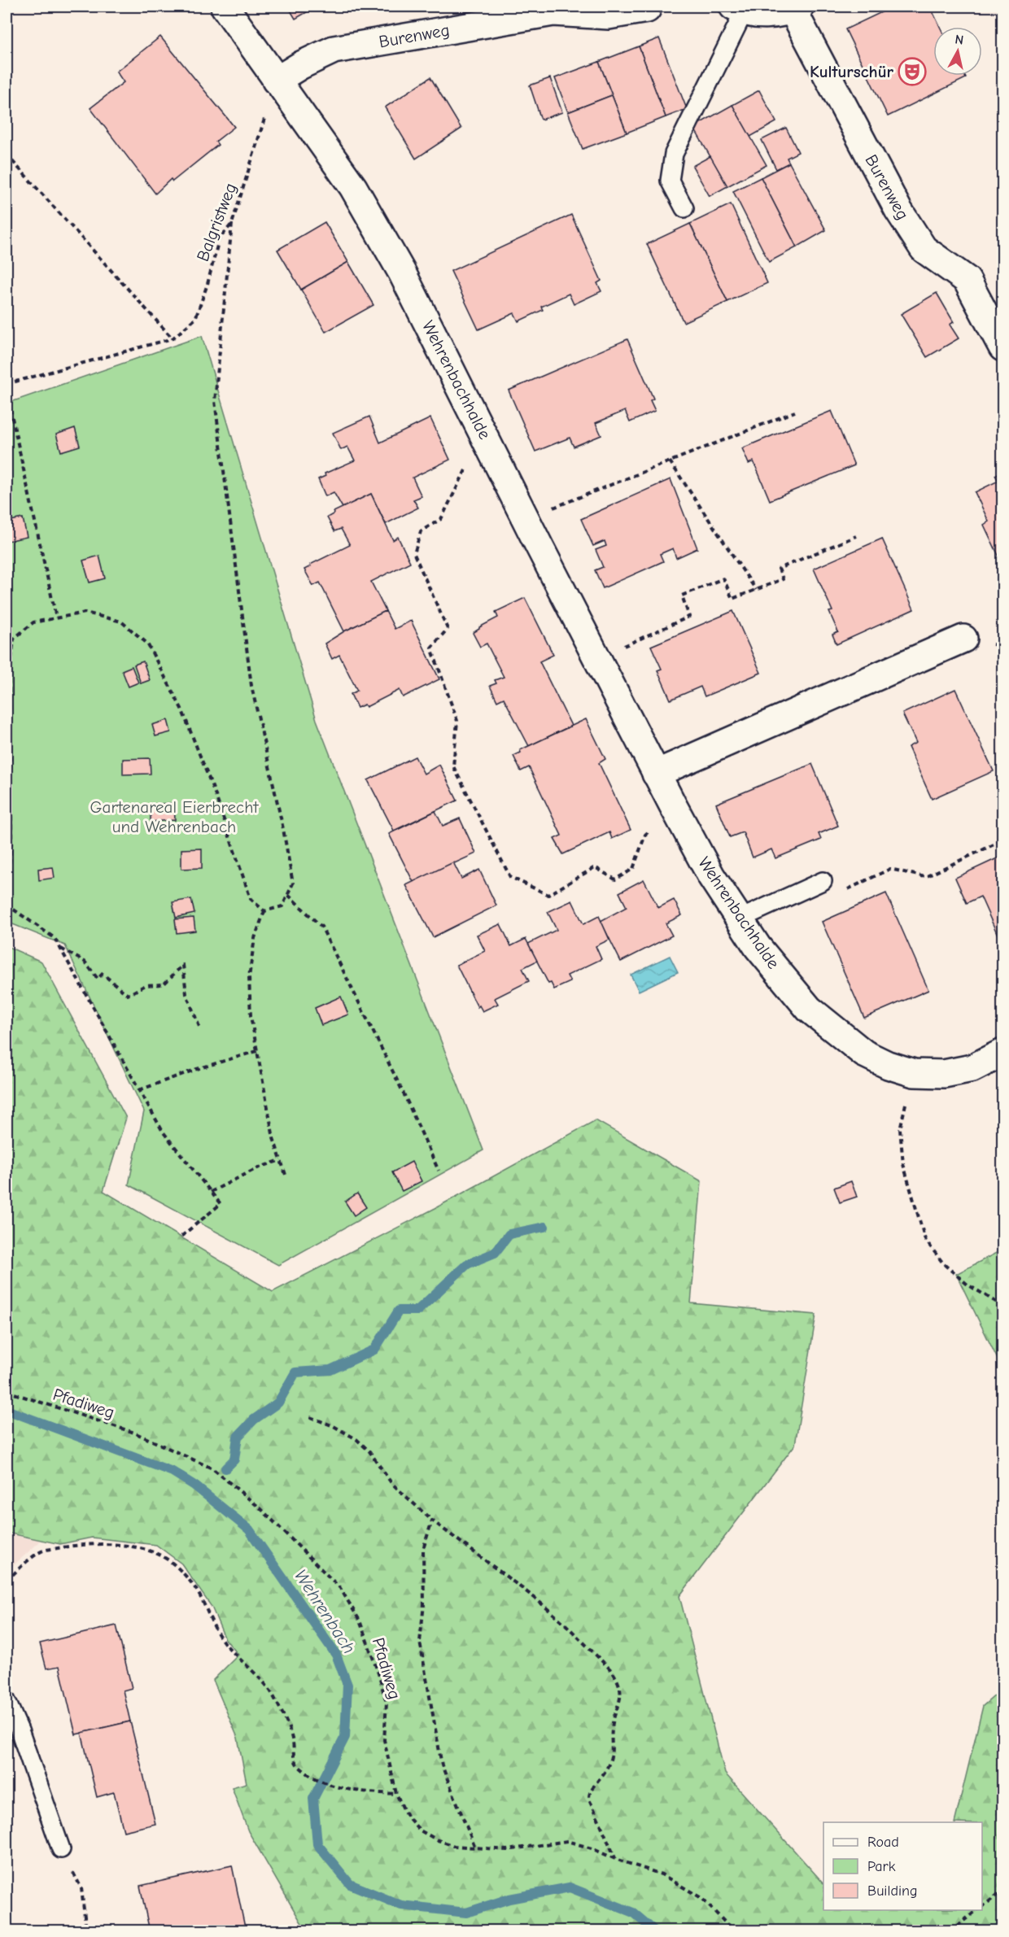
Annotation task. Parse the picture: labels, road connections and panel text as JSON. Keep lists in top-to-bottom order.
{
  "streets": {
    "street": ["Burenweg", "Wehrenbachhalde"],
    "path": ["Balgristweg", "Pfadiweg"]
  },
  "crossings": [
    ["Burenweg", "Balgristweg"],
    ["Burenweg", "Wehrenbachhalde"],
    ["Balgristweg", "Wehrenbachhalde"]
  ],
  "water": ["Wehrenbach"],
  "parks": ["Gartenareal Eierbrecht und Wehrenbach"],
  "places": {
    "theatre": ["Kulturschür"]
  },
  "legend": ["Road", "Park", "Building"],
  "north": "top"
}
